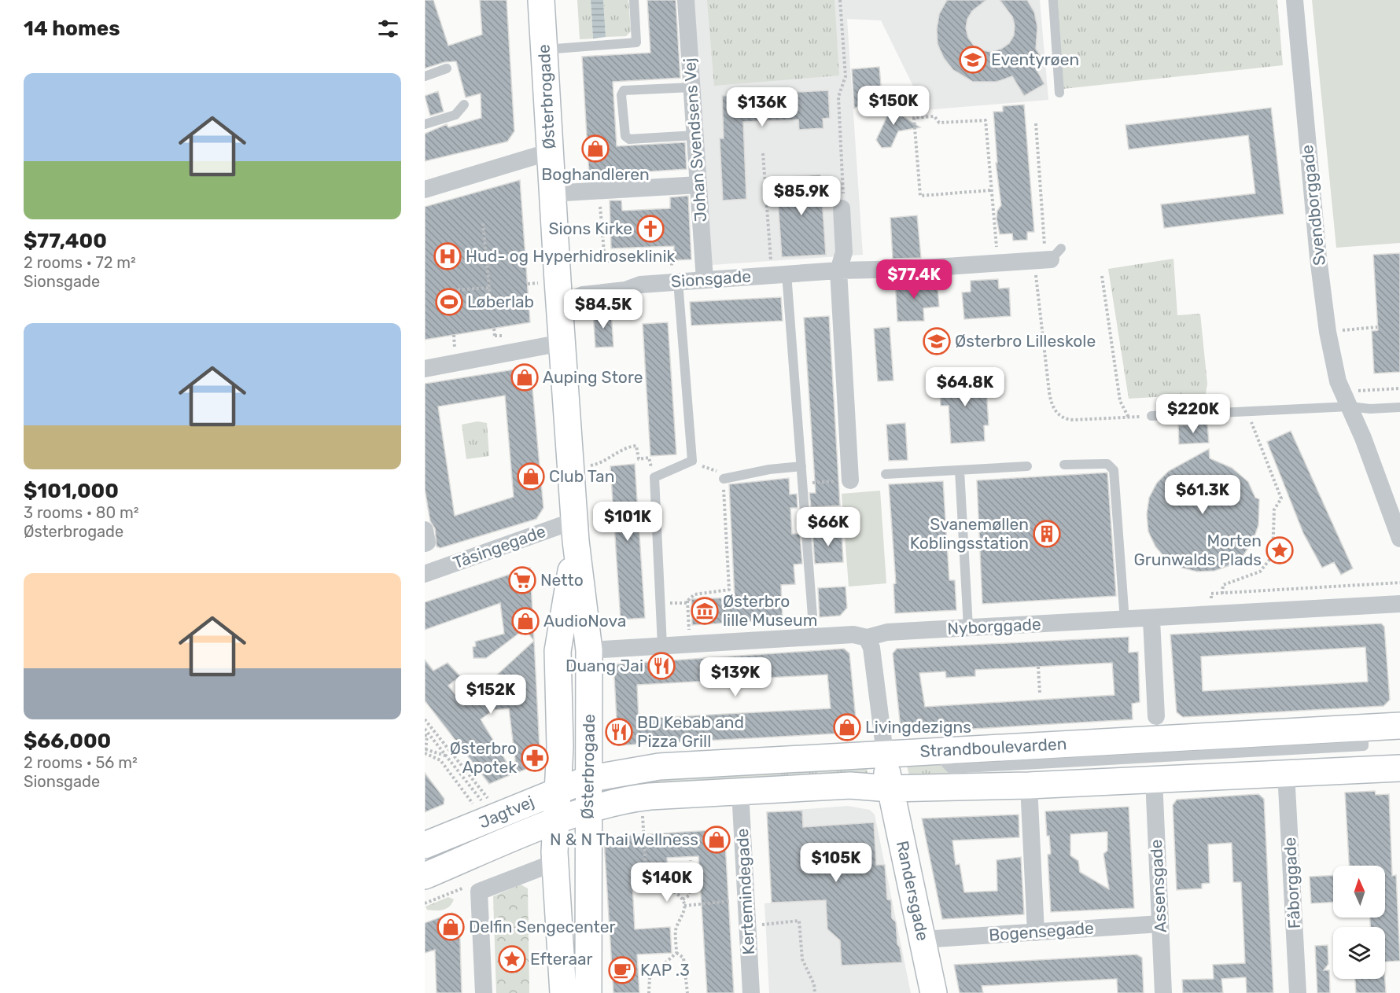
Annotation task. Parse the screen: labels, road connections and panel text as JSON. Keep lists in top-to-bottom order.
{
  "streets": {
    "street": [
      "Østerbrogade",
      "Johan Svendsens Vej",
      "Svendborggade",
      "Sionsgade",
      "Tåsingegade",
      "Nyborggade",
      "Strandboulevarden",
      "Jagtvej",
      "Fåborggade",
      "Assensgade",
      "Randersgade",
      "Kertemindegade",
      "Bogensegade"
    ]
  },
  "crossings": [
    ["Østerbrogade", "Sionsgade"],
    ["Østerbrogade", "Tåsingegade"],
    ["Østerbrogade", "Nyborggade"],
    ["Østerbrogade", "Strandboulevarden"],
    ["Østerbrogade", "Jagtvej"],
    ["Johan Svendsens Vej", "Sionsgade"],
    ["Strandboulevarden", "Jagtvej"],
    ["Strandboulevarden", "Fåborggade"],
    ["Strandboulevarden", "Assensgade"],
    ["Strandboulevarden", "Randersgade"],
    ["Strandboulevarden", "Kertemindegade"],
    ["Assensgade", "Bogensegade"],
    ["Randersgade", "Bogensegade"]
  ],
  "places": {
    "school or university": ["Eventyrøen", "Østerbro Lilleskole"],
    "shop": [
      "Boghandleren",
      "Auping Store",
      "Club Tan",
      "AudioNova",
      "Livingdezigns",
      "N & N Thai Wellness",
      "Delfin Sengecenter"
    ],
    "church": ["Sions Kirke"],
    "hospital": ["Hud- og Hyperhidroseklinik"],
    "sports": ["Løberlab"],
    "building": ["Svanemøllen Koblingsstation"],
    "place": ["Morten Grunwalds Plads", "Efteraar"],
    "supermarket": ["Netto"],
    "museum": ["Østerbro lille Museum"],
    "restaurant": ["Duang Jai", "BD Kebab and Pizza Grill"],
    "pharmacy": ["Østerbro Apotek"],
    "cafe": ["KAP .3"]
  },
  "north": "top",
  "page": {
    "heading": "14 homes",
    "list": [
      {
        "name": "$77,400",
        "note": "2 rooms · 72 m² · Sionsgade"
      },
      {
        "name": "$101,000",
        "note": "3 rooms · 80 m² · Østerbrogade"
      },
      {
        "name": "$66,000",
        "note": "2 rooms · 56 m² · Sionsgade"
      }
    ],
    "price": [
      "$150K",
      "$136K",
      "$85.9K",
      "$77.4K",
      "$84.5K",
      "$64.8K",
      "$220K",
      "$61.3K",
      "$101K",
      "$66K",
      "$139K",
      "$152K",
      "$105K",
      "$140K"
    ]
  }
}
